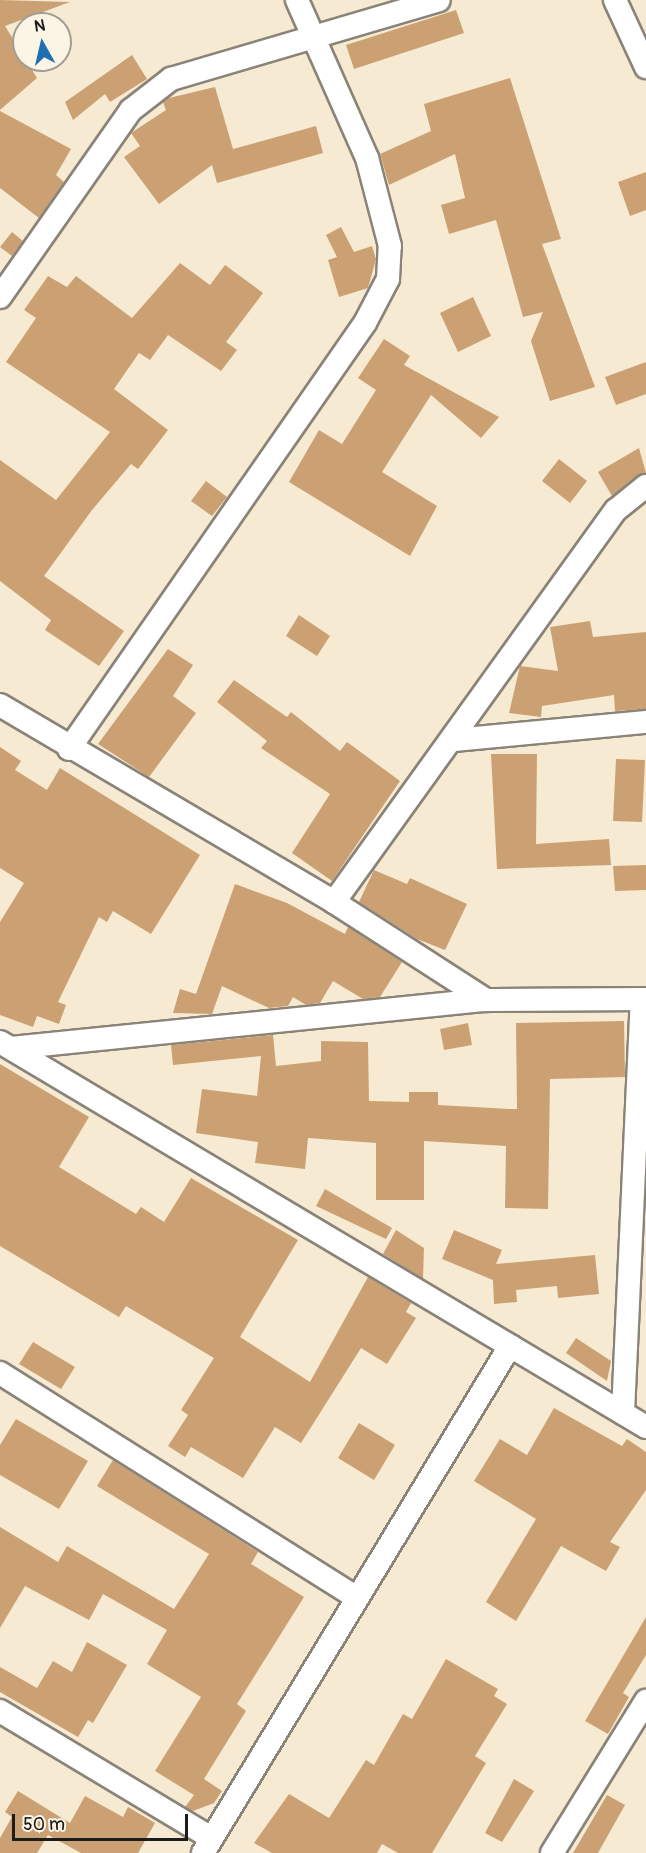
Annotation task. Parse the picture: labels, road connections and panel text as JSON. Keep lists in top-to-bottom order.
{
  "scale_bar": "50 m",
  "north": "top"
}
